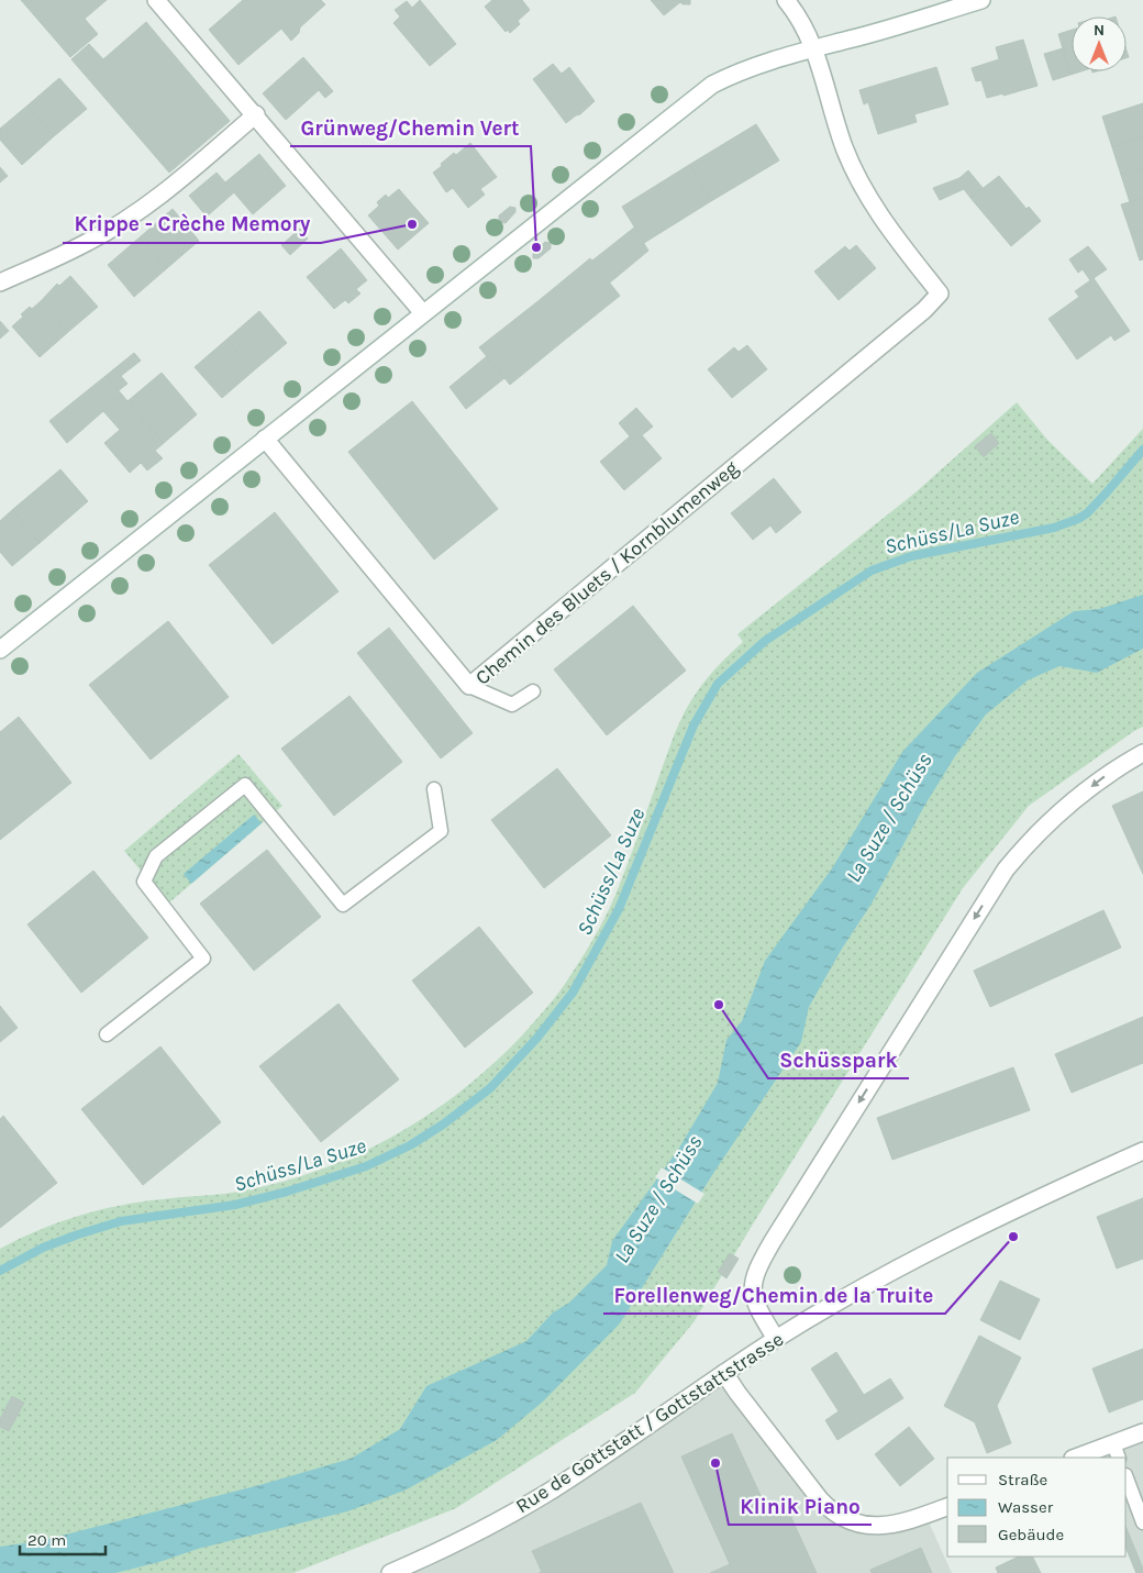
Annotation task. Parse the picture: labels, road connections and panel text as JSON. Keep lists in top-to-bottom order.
{
  "streets": {
    "street": ["Chemin des Bluets / Kornblumenweg", "Rue de Gottstatt / Gottstattstrasse"]
  },
  "water": ["Schüss/La Suze", "La Suze / Schüss"],
  "places": [
    "Krippe - Crèche Memory",
    "Grünweg/Chemin Vert",
    "Schüsspark",
    "Forellenweg/Chemin de la Truite",
    "Klinik Piano"
  ],
  "legend": ["Straße", "Wasser", "Gebäude"],
  "scale_bar": "20 m",
  "north": "top"
}
